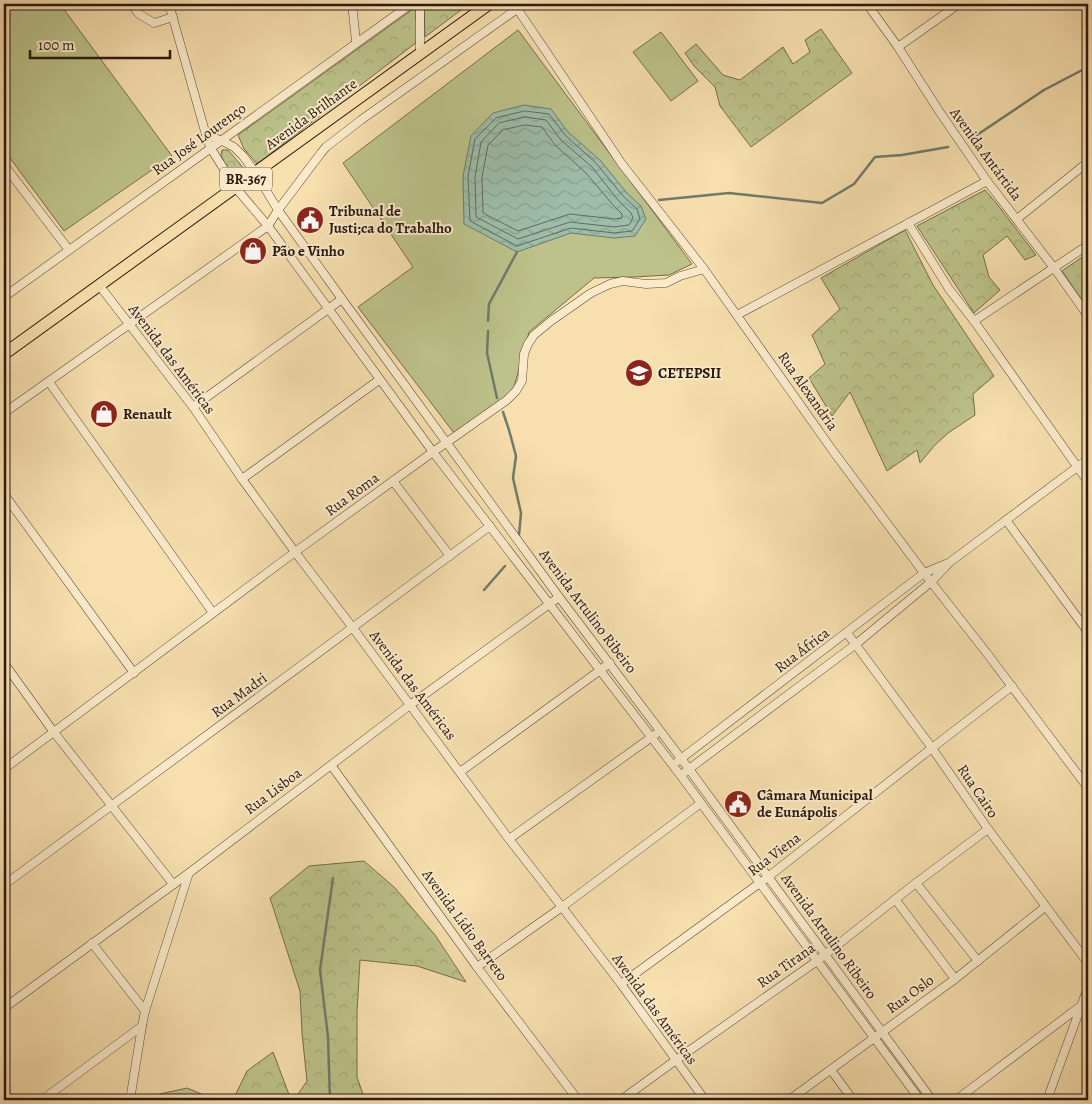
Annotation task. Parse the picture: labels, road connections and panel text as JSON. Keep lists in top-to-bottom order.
{
  "streets": {
    "main road": ["Avenida Brilhante", "BR-367"],
    "street": [
      "Rua José Lourenço",
      "Avenida Antártida",
      "Avenida das Américas",
      "Rua Alexandria",
      "Rua Roma",
      "Avenida Artulino Ribeiro",
      "Rua África",
      "Rua Madri",
      "Rua Lisboa",
      "Rua Cairo",
      "Rua Viena",
      "Avenida Lídio Barreto",
      "Rua Tirana",
      "Rua Oslo"
    ]
  },
  "crossings": [
    ["Avenida Brilhante", "Avenida das Américas"],
    ["Avenida Brilhante", "Avenida Artulino Ribeiro"],
    ["Rua José Lourenço", "Avenida Artulino Ribeiro"],
    ["Avenida das Américas", "Rua Roma"],
    ["Avenida das Américas", "Rua Madri"],
    ["Avenida das Américas", "Rua Lisboa"],
    ["Avenida das Américas", "Rua Viena"],
    ["Avenida das Américas", "Rua Tirana"],
    ["Rua Alexandria", "Rua Roma"],
    ["Rua Alexandria", "Rua África"],
    ["Rua Alexandria", "Rua Viena"],
    ["Rua Roma", "Avenida Artulino Ribeiro"],
    ["Avenida Artulino Ribeiro", "Rua África"],
    ["Avenida Artulino Ribeiro", "Rua Madri"],
    ["Avenida Artulino Ribeiro", "Rua Lisboa"],
    ["Avenida Artulino Ribeiro", "Rua Viena"],
    ["Avenida Artulino Ribeiro", "Rua Tirana"],
    ["Avenida Artulino Ribeiro", "Rua Oslo"],
    ["Rua África", "Rua Cairo"],
    ["Rua Lisboa", "Avenida Lídio Barreto"],
    ["Rua Cairo", "Rua Viena"],
    ["Rua Cairo", "Rua Tirana"],
    ["Rua Cairo", "Rua Oslo"]
  ],
  "places": {
    "public building": ["Tribunal de Justi;ca do Trabalho", "Câmara Municipal de Eunápolis"],
    "shop": ["Pão e Vinho", "Renault"],
    "school or university": ["CETEPSII"]
  },
  "scale_bar": "100 m"
}
